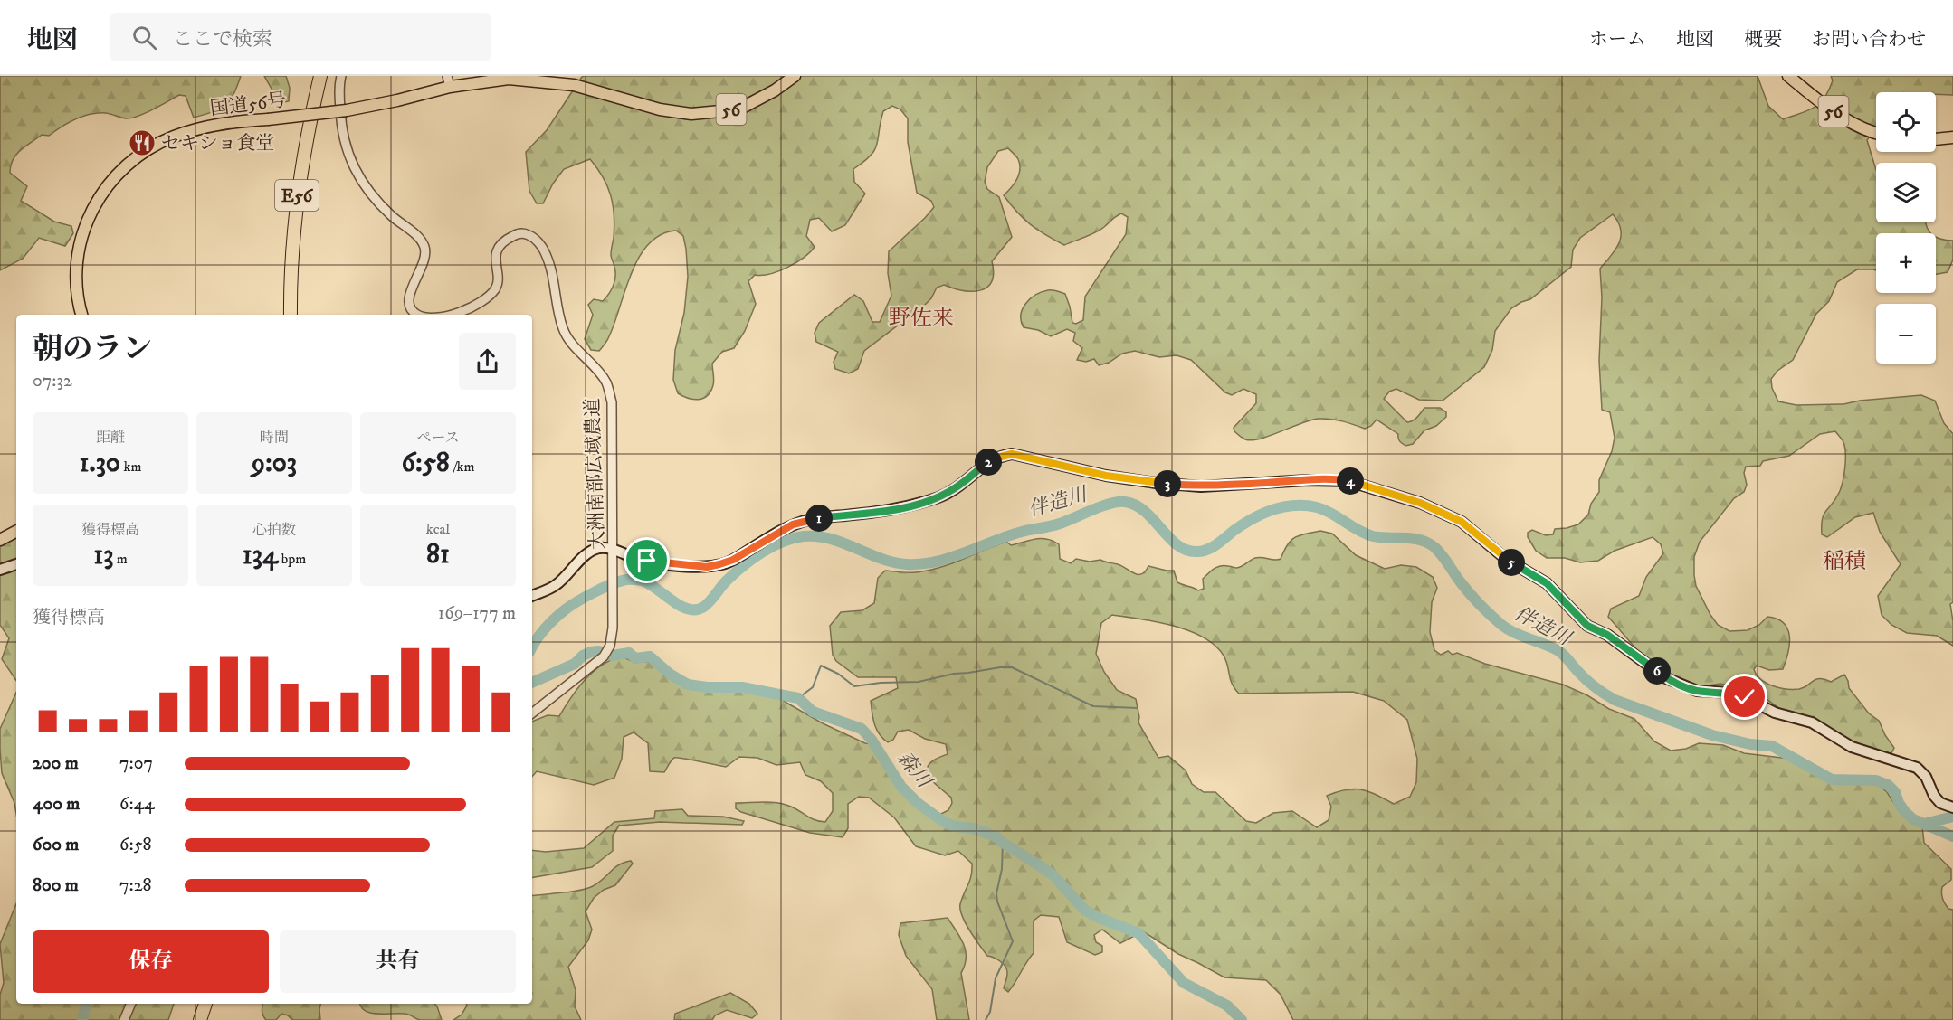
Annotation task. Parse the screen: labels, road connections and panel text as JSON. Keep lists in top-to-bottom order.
{
  "streets": {
    "highway": ["国道56号", "56", "E56"],
    "street": ["大洲南部広域農道"]
  },
  "districts": ["野佐来", "稲積"],
  "water": ["伴造川", "森川"],
  "places": {
    "restaurant": ["セキショ食堂"]
  },
  "page": {
    "header": "地図",
    "search": "ここで検索",
    "nav": [
      "ホーム",
      "地図",
      "概要",
      "お問い合わせ"
    ],
    "map_buttons": ["+", "−"],
    "heading": ["朝のラン", "07:32"],
    "stats": [
      ["距離", "1.30 km"],
      ["時間", "9:03"],
      ["ペース", "6:58 /km"],
      ["獲得標高", "13 m"],
      ["心拍数", "134 bpm"],
      ["kcal", "81"]
    ],
    "pins": [
      "2",
      "4",
      "3",
      "1",
      "5",
      "6"
    ],
    "chart": ["獲得標高", "169–177 m"],
    "list": [
      {
        "name": "200 m",
        "note": "7:07"
      },
      {
        "name": "400 m",
        "note": "6:44"
      },
      {
        "name": "600 m",
        "note": "6:58"
      },
      {
        "name": "800 m",
        "note": "7:28"
      }
    ],
    "buttons": ["保存", "共有"]
  }
}
